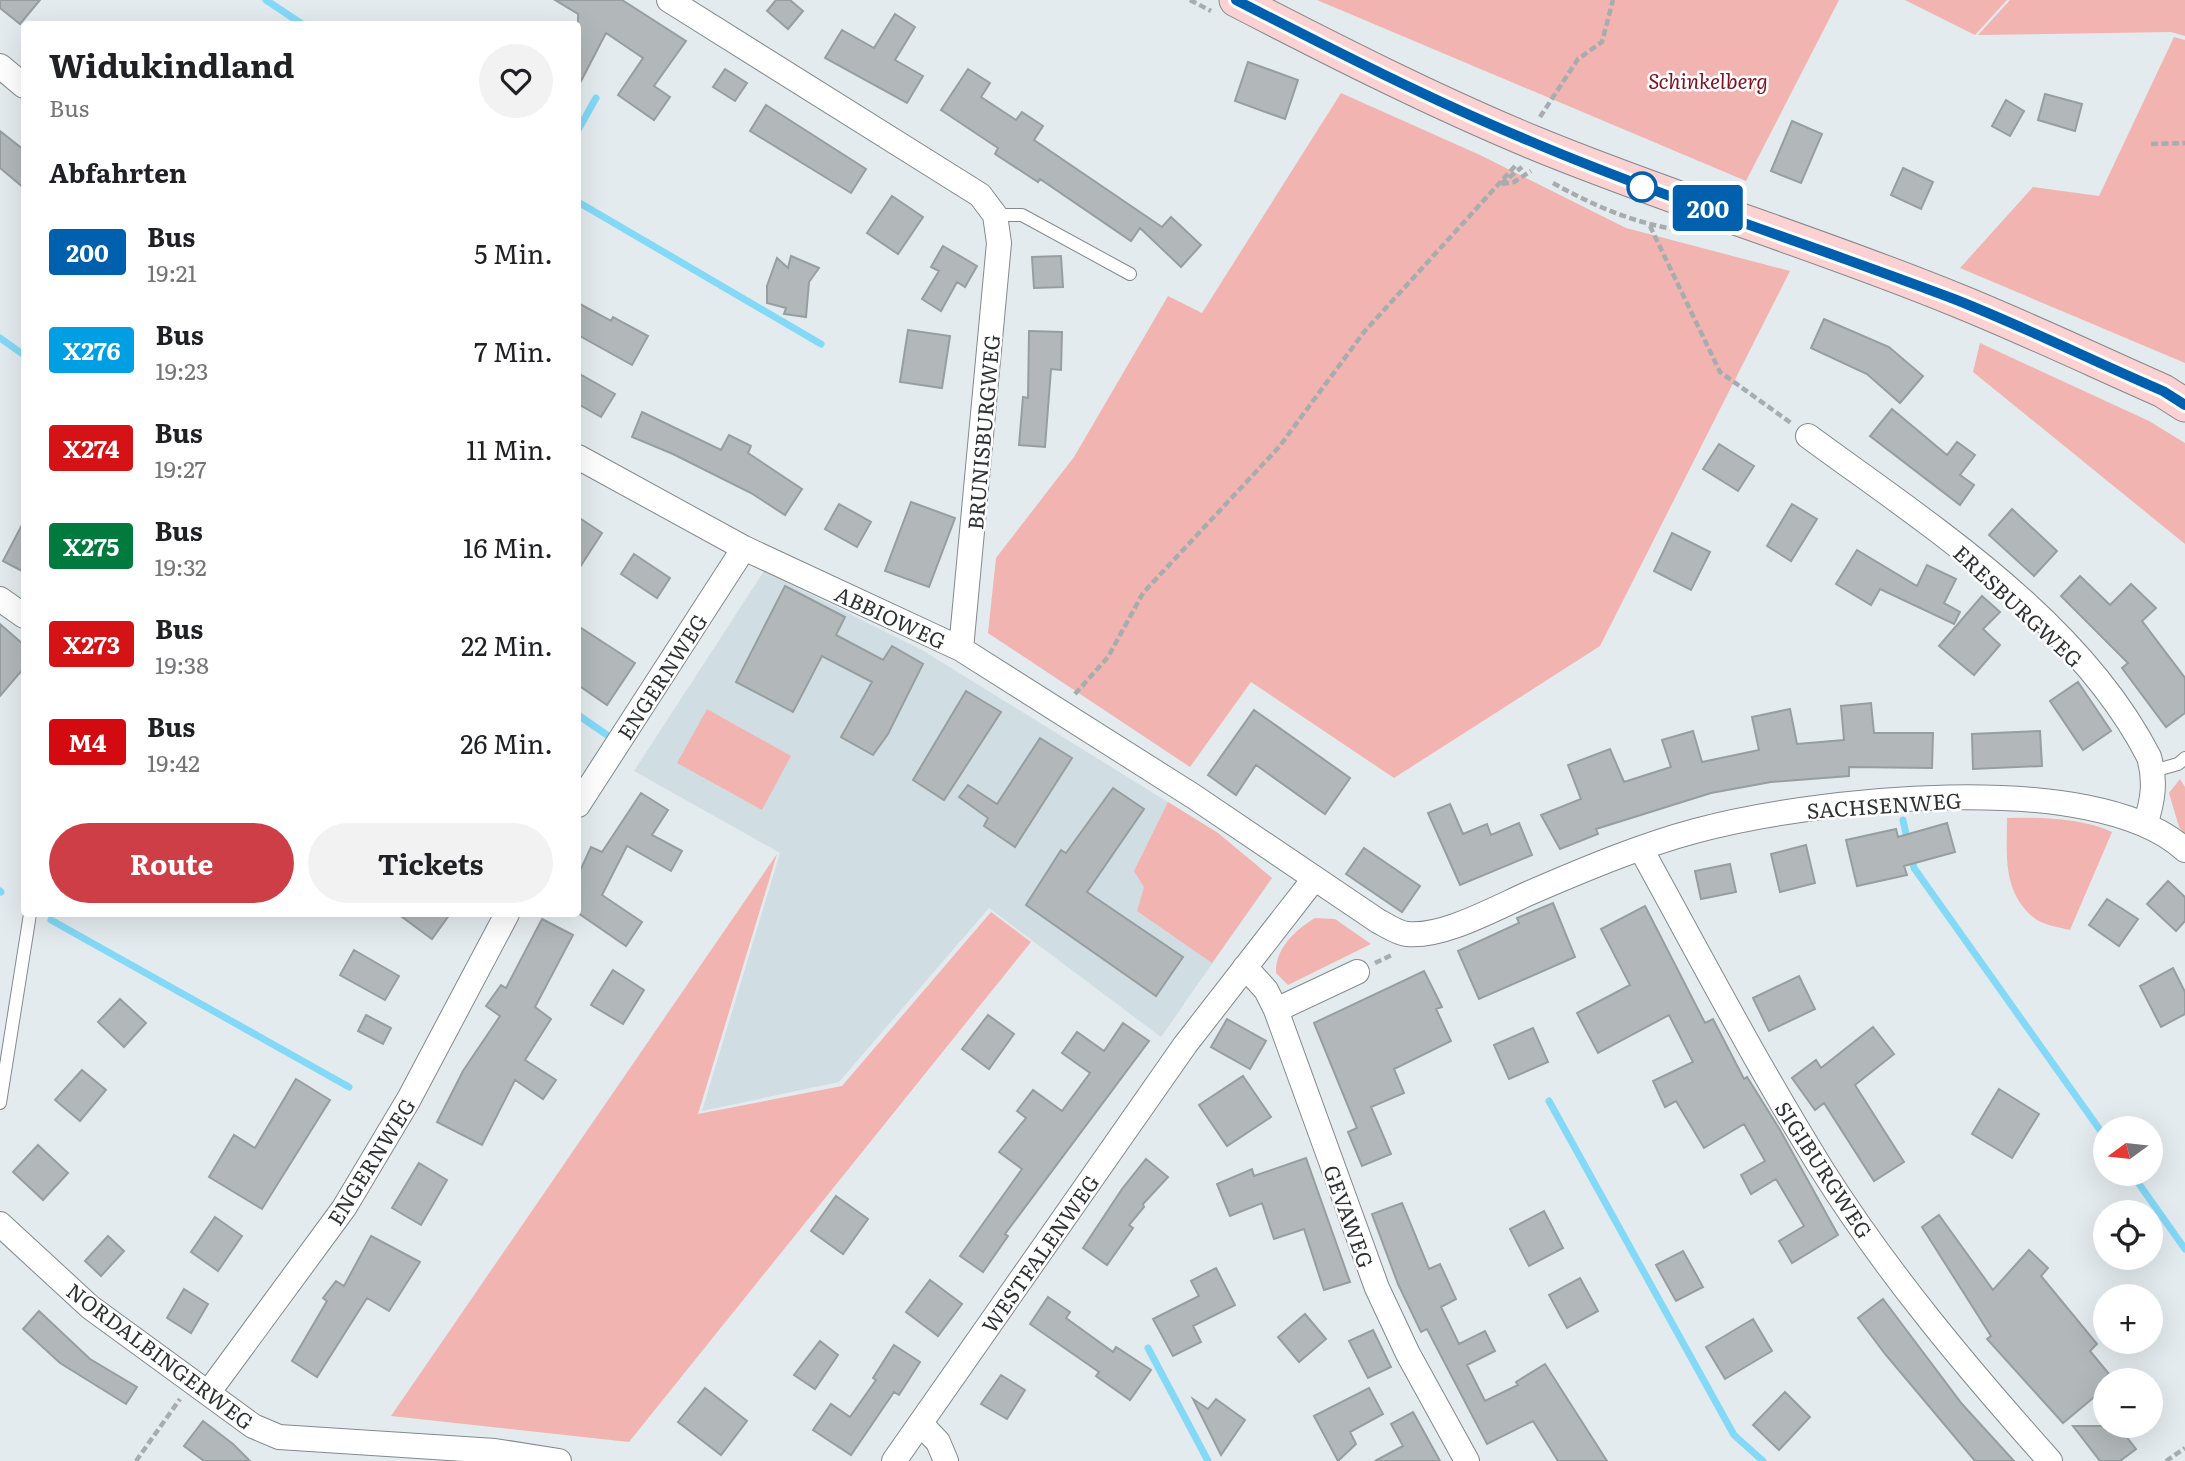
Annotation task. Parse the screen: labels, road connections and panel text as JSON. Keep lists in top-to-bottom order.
{
  "streets": {
    "street": [
      "BRUNISBURGWEG",
      "ERESBURGWEG",
      "ABBIOWEG",
      "ENGERNWEG",
      "SACHSENWEG",
      "SIGIBURGWEG",
      "GEVAWEG",
      "WESTFALENWEG",
      "NORDALBINGERWEG"
    ]
  },
  "crossings": [
    ["BRUNISBURGWEG", "ABBIOWEG"],
    ["ERESBURGWEG", "SACHSENWEG"],
    ["ABBIOWEG", "ENGERNWEG"],
    ["ABBIOWEG", "SACHSENWEG"],
    ["ABBIOWEG", "WESTFALENWEG"],
    ["ENGERNWEG", "NORDALBINGERWEG"],
    ["SACHSENWEG", "SIGIBURGWEG"],
    ["GEVAWEG", "WESTFALENWEG"]
  ],
  "parks": ["Schinkelberg"],
  "lines": ["bus line 200"],
  "north": "left",
  "page": {
    "on_map": "200",
    "heading": [
      ["Widukindland", "Bus"],
      "Abfahrten"
    ],
    "list": [
      {
        "mark": "200",
        "name": "Bus",
        "note": "19:21",
        "value": "5 Min."
      },
      {
        "mark": "X276",
        "name": "Bus",
        "note": "19:23",
        "value": "7 Min."
      },
      {
        "mark": "X274",
        "name": "Bus",
        "note": "19:27",
        "value": "11 Min."
      },
      {
        "mark": "X275",
        "name": "Bus",
        "note": "19:32",
        "value": "16 Min."
      },
      {
        "mark": "X273",
        "name": "Bus",
        "note": "19:38",
        "value": "22 Min."
      },
      {
        "mark": "M4",
        "name": "Bus",
        "note": "19:42",
        "value": "26 Min."
      }
    ],
    "buttons": ["Route", "Tickets"],
    "map_buttons": ["+", "−"]
  }
}
